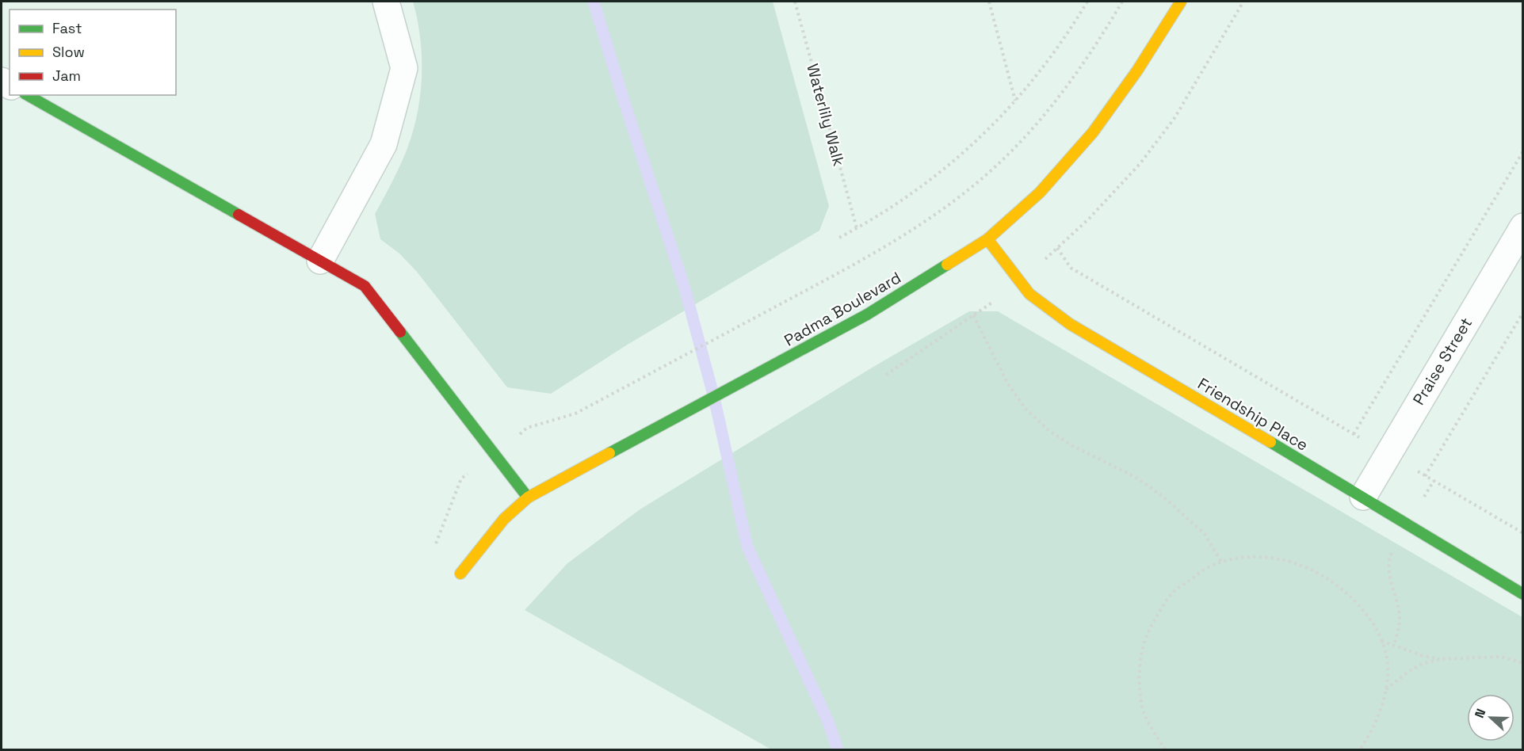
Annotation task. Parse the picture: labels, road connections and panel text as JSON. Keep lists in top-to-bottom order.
{
  "streets": {
    "street": ["Padma Boulevard", "Praise Street", "Friendship Place"],
    "path": ["Waterlily Walk"]
  },
  "crossings": [
    ["Padma Boulevard", "Friendship Place"],
    ["Praise Street", "Friendship Place"]
  ],
  "legend": ["Fast", "Slow", "Jam"],
  "north": "left"
}
